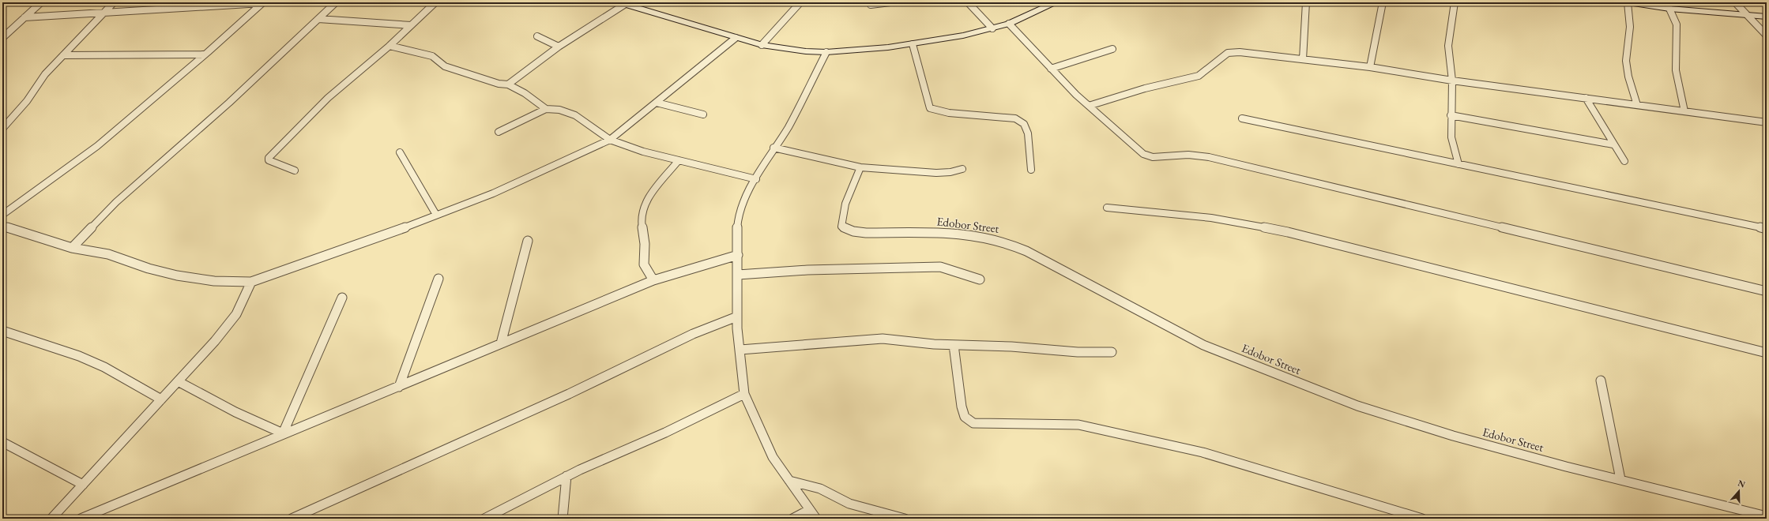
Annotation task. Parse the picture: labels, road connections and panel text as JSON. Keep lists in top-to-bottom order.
{
  "streets": {
    "street": ["Edobor Street"]
  },
  "north": "top"
}
